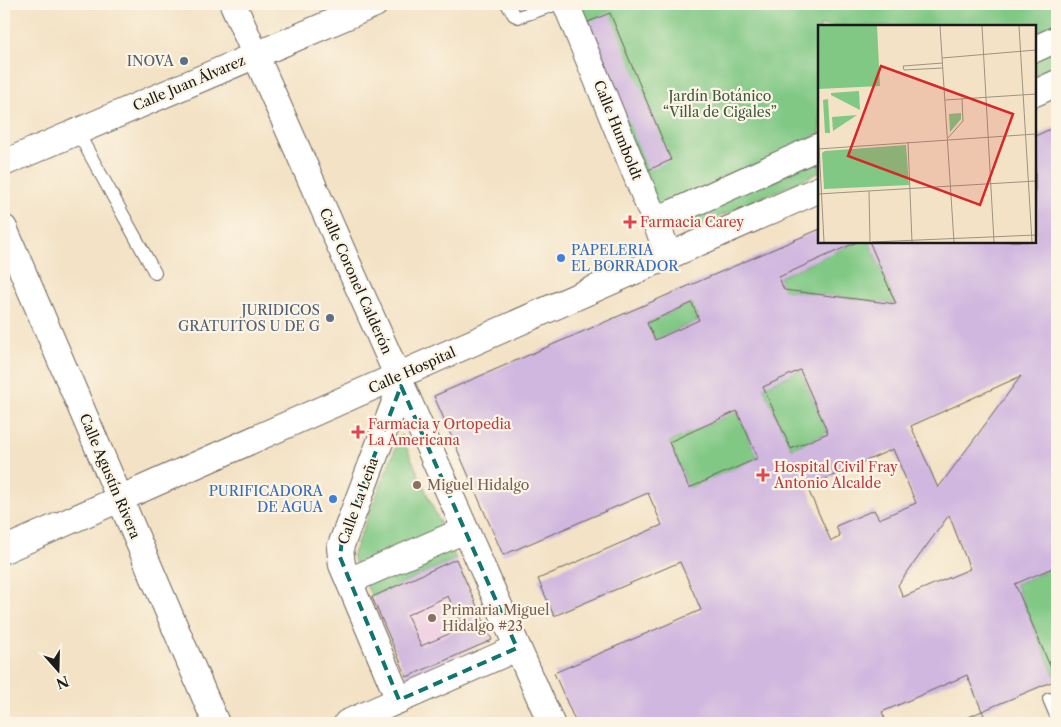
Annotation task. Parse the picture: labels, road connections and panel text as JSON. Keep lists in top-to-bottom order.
{
  "streets": {
    "street": [
      "Calle Juan Álvarez",
      "Calle Humboldt",
      "Calle Coronel Calderón",
      "Calle Hospital",
      "Calle Agustín Rivera",
      "Calle La Leña"
    ]
  },
  "crossings": [
    ["Calle Juan Álvarez", "Calle Coronel Calderón"],
    ["Calle Humboldt", "Calle Hospital"],
    ["Calle Coronel Calderón", "Calle Hospital"],
    ["Calle Coronel Calderón", "Calle La Leña"],
    ["Calle Hospital", "Calle Agustín Rivera"],
    ["Calle Hospital", "Calle La Leña"]
  ],
  "parks": ["Jardín Botánico “Villa de Cigales”"],
  "places": {
    "other": [
      "INOVA",
      "PAPELERIA EL BORRADOR",
      "JURIDICOS GRATUITOS U DE G",
      "Miguel Hidalgo",
      "PURIFICADORA DE AGUA",
      "Primaria Miguel Hidalgo #23"
    ],
    "health": ["Farmacia Carey", "Farmacia y Ortopedia La Americana", "Hospital Civil Fray Antonio Alcalde"]
  },
  "north": "bottom"
}
